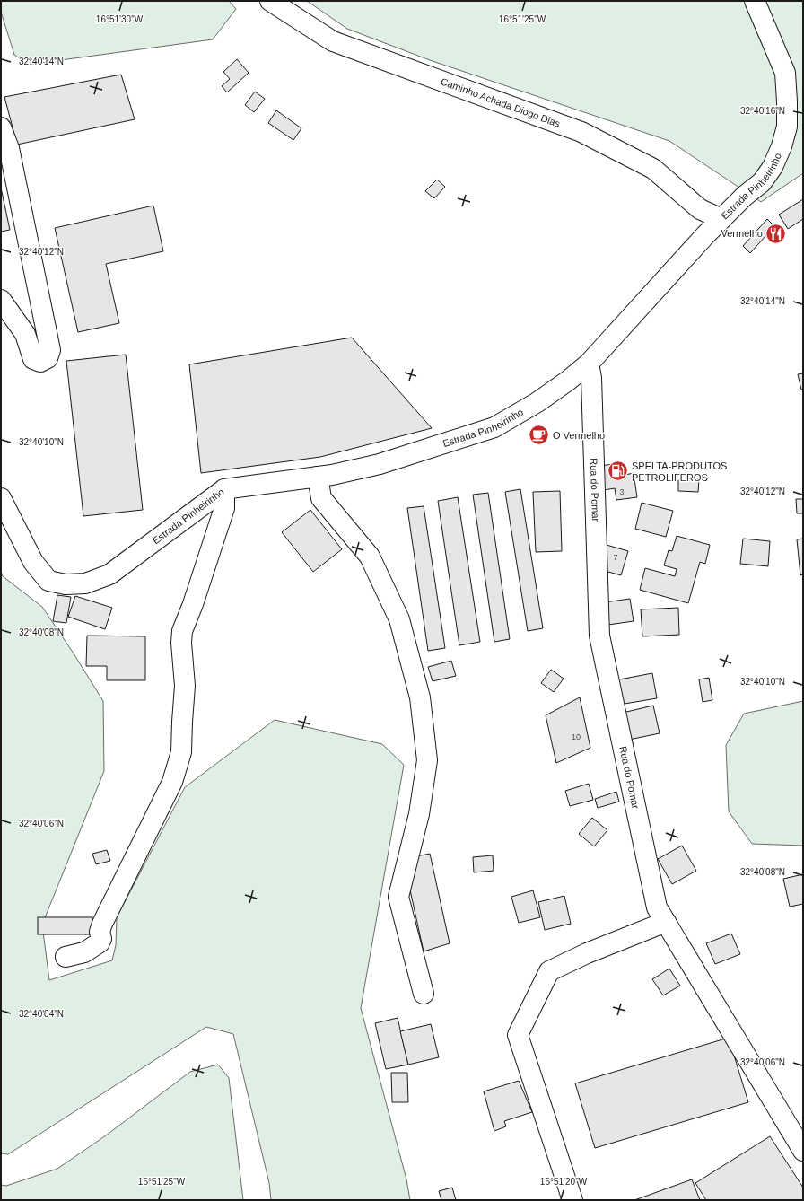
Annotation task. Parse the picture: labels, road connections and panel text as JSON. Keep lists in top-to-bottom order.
{
  "streets": {
    "street": ["Caminho Achada Diogo Dias", "Estrada Pinheirinho", "Rua do Pomar"]
  },
  "crossings": [
    ["Caminho Achada Diogo Dias", "Estrada Pinheirinho"],
    ["Estrada Pinheirinho", "Rua do Pomar"]
  ],
  "places": {
    "restaurant": ["Vermelho"],
    "cafe": ["O Vermelho"],
    "fuel station": ["SPELTA-PRODUTOS PETROLIFEROS"]
  },
  "house_numbers": ["3", "7", "10"],
  "coordinates": [
    "16°51'30\"W",
    "16°51'25\"W",
    "32°40'14\"N",
    "32°40'16\"N",
    "32°40'12\"N",
    "32°40'10\"N",
    "32°40'08\"N",
    "32°40'06\"N",
    "32°40'04\"N",
    "16°51'20\"W"
  ]
}
